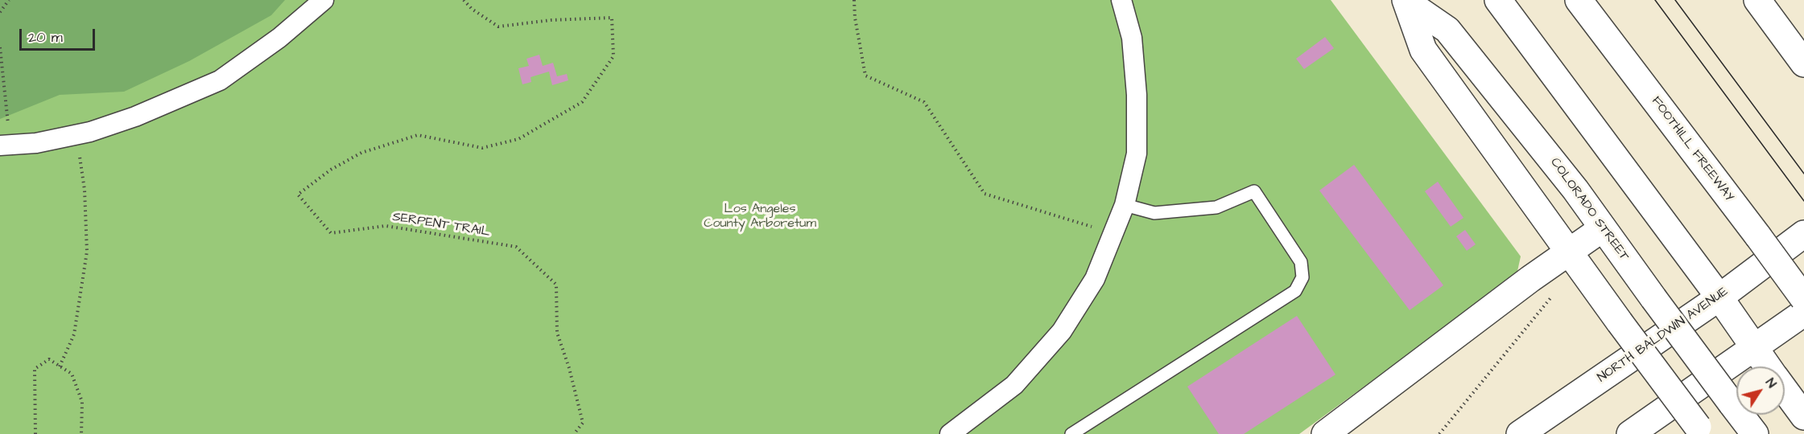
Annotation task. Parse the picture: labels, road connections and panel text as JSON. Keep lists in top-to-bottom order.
{
  "streets": {
    "main road": ["FOOTHILL FREEWAY", "COLORADO STREET", "NORTH BALDWIN AVENUE"],
    "path": ["SERPENT TRAIL"]
  },
  "parks": ["Los Angeles County Arboretum"],
  "scale_bar": "20 m",
  "north": "top right"
}
